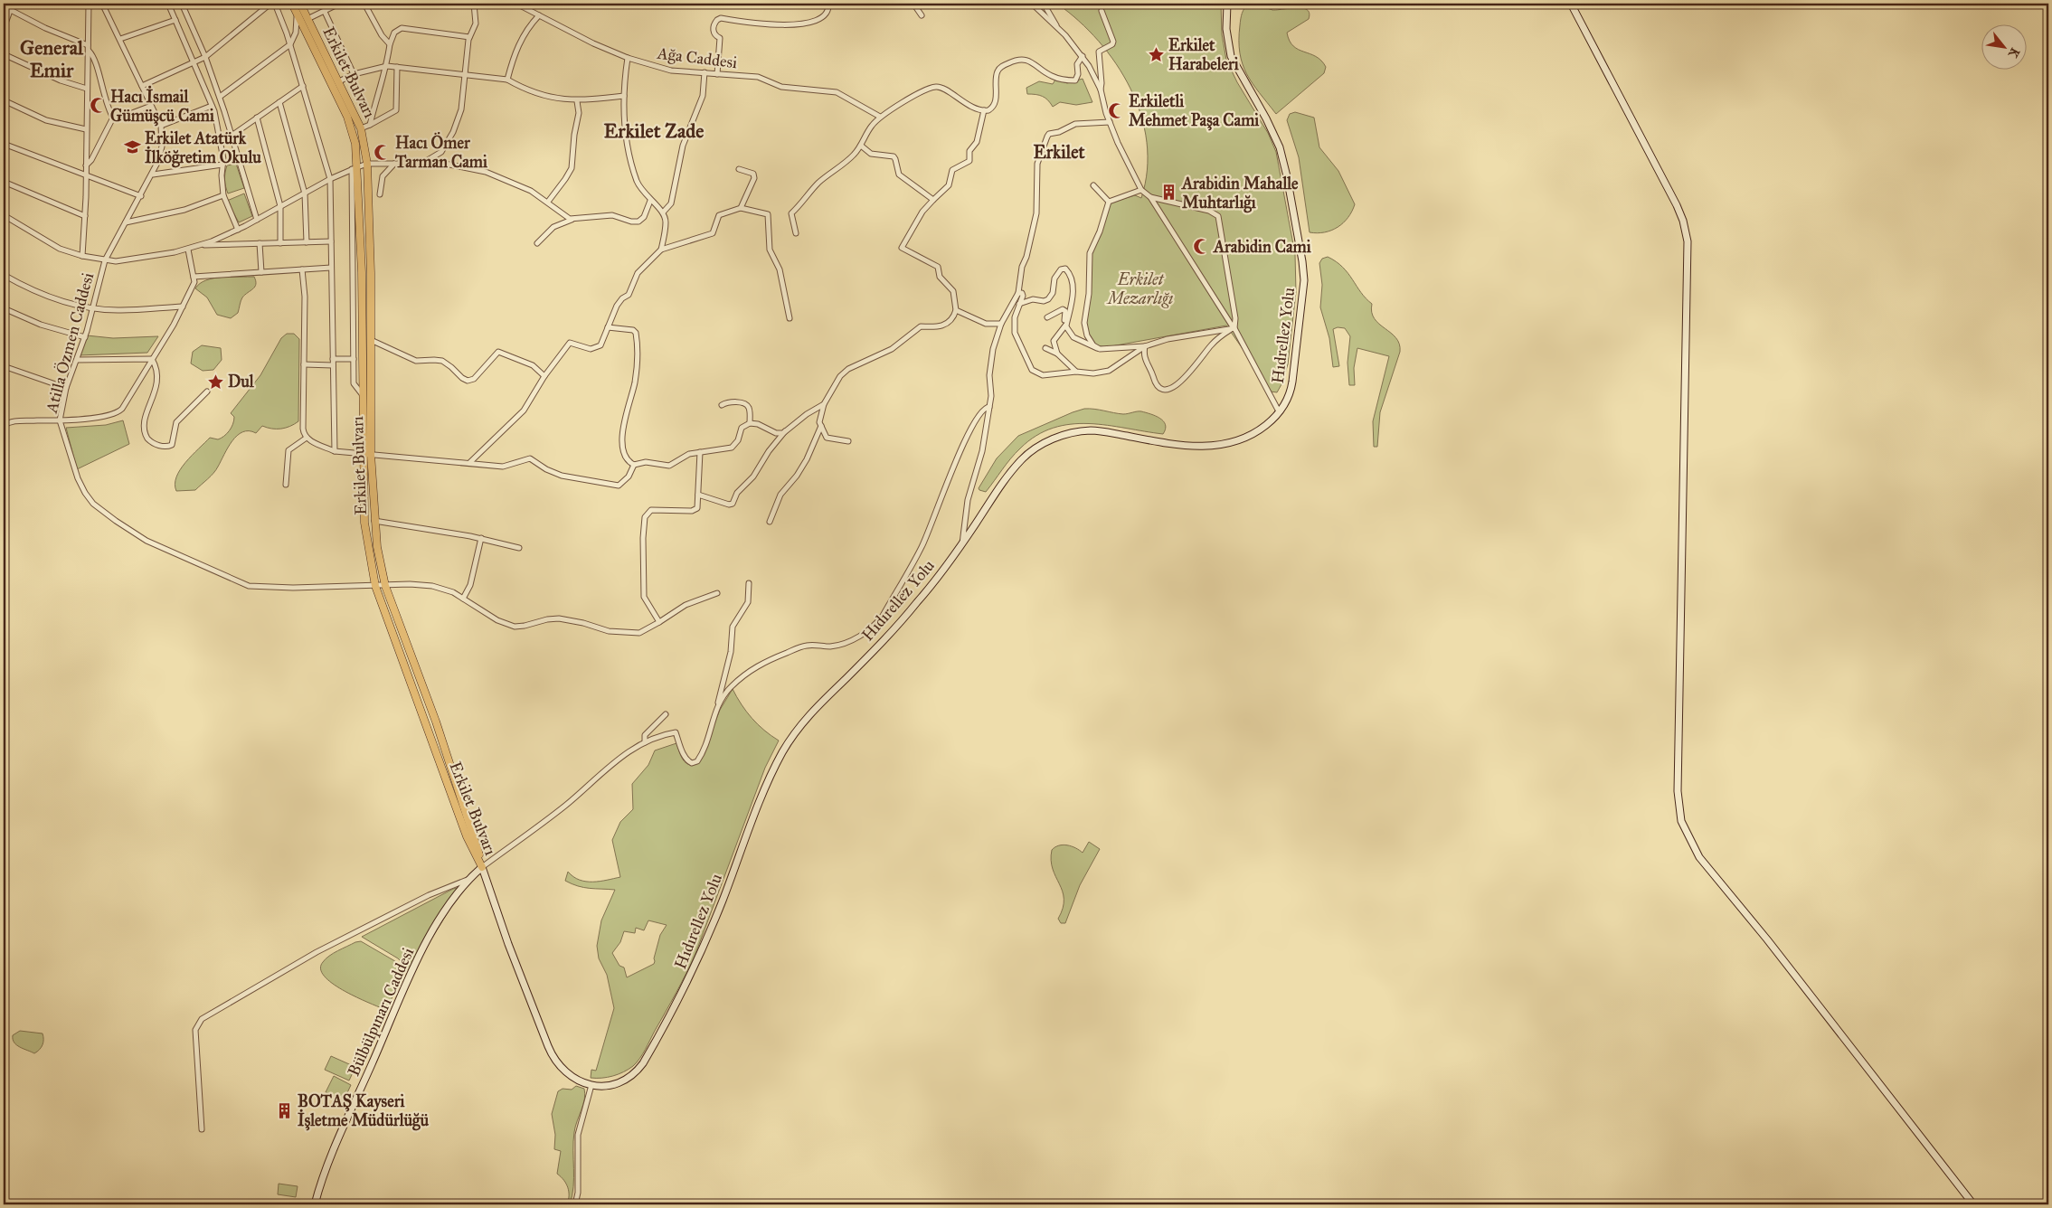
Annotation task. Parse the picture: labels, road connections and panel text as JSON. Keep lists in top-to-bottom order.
{
  "streets": {
    "main road": ["Erkilet Bulvarı"],
    "street": [
      "Ağa Caddesi",
      "Hıdrellez Yolu",
      "Atilla Özmen Caddesi",
      "Hıdırellez Yolu",
      "Bülbülpınarı Caddesi"
    ]
  },
  "crossings": [
    ["Erkilet Bulvarı", "Atilla Özmen Caddesi"],
    ["Erkilet Bulvarı", "Hıdırellez Yolu"],
    ["Erkilet Bulvarı", "Bülbülpınarı Caddesi"],
    ["Hıdrellez Yolu", "Hıdırellez Yolu"],
    ["Hıdırellez Yolu", "Bülbülpınarı Caddesi"]
  ],
  "districts": ["General Emir", "Erkilet Zade", "Erkilet"],
  "parks": ["Erkilet Mezarlığı"],
  "places": {
    "place": ["Erkilet Harabeleri", "Dul"],
    "mosque": [
      "Hacı İsmail Gümüşcü Cami",
      "Erkiletli Mehmet Paşa Cami",
      "Hacı Ömer Tarman Cami",
      "Arabidin Cami"
    ],
    "school or university": ["Erkilet Atatürk İlköğretim Okulu"],
    "building": ["Arabidin Mahalle Muhtarlığı", "BOTAŞ Kayseri İşletme Müdürlüğü"]
  },
  "north": "bottom right"
}
